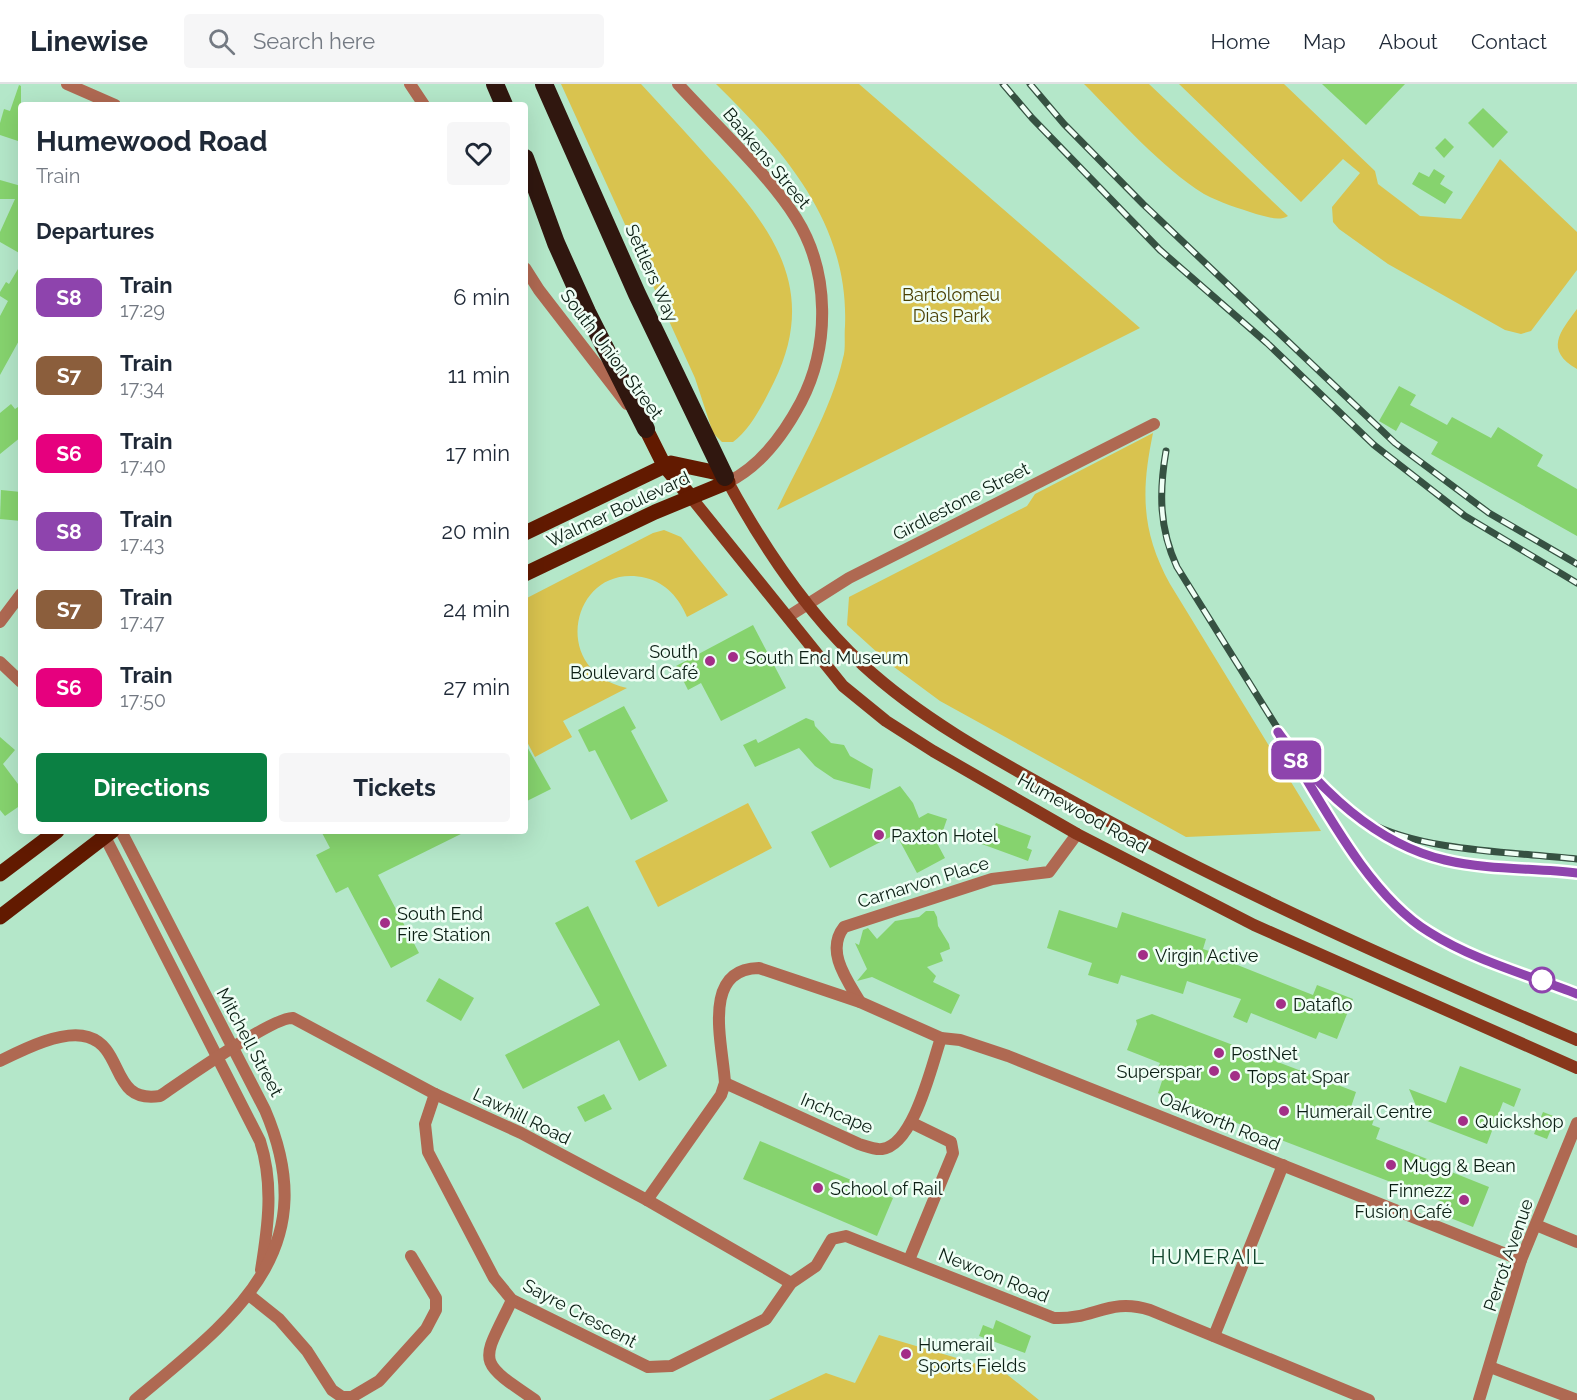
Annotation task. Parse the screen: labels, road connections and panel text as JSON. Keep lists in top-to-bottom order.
{
  "streets": {
    "highway": ["Settlers Way"],
    "main road": ["South Union Street", "Walmer Boulevard", "Humewood Road"],
    "street": [
      "Baakens Street",
      "Girdlestone Street",
      "Carnarvon Place",
      "Mitchell Street",
      "Inchcape",
      "Lawhill Road",
      "Oakworth Road",
      "Perrot Avenue",
      "Newcon Road",
      "Sayre Crescent"
    ]
  },
  "crossings": [
    ["Baakens Street", "Settlers Way"],
    ["Baakens Street", "Walmer Boulevard"],
    ["Baakens Street", "Humewood Road"],
    ["Settlers Way", "Walmer Boulevard"],
    ["Settlers Way", "Humewood Road"],
    ["South Union Street", "Walmer Boulevard"],
    ["South Union Street", "Humewood Road"],
    ["Girdlestone Street", "Humewood Road"],
    ["Walmer Boulevard", "Humewood Road"],
    ["Humewood Road", "Carnarvon Place"],
    ["Carnarvon Place", "Oakworth Road"],
    ["Mitchell Street", "Lawhill Road"],
    ["Inchcape", "Oakworth Road"],
    ["Lawhill Road", "Newcon Road"],
    ["Lawhill Road", "Sayre Crescent"],
    ["Oakworth Road", "Perrot Avenue"],
    ["Newcon Road", "Sayre Crescent"]
  ],
  "districts": ["HUMERAIL"],
  "parks": ["Bartolomeu Dias Park"],
  "places": [
    "South End Museum",
    "South Boulevard Café",
    "Paxton Hotel",
    "South End Fire Station",
    "Virgin Active",
    "Dataflo",
    "PostNet",
    "Superspar",
    "Tops at Spar",
    "Humerail Centre",
    "Quickshop",
    "Mugg & Bean",
    "School of Rail",
    "Finnezz Fusion Café",
    "Humerail Sports Fields"
  ],
  "page": {
    "header": "Linewise",
    "search": "Search here",
    "nav": [
      "Home",
      "Map",
      "About",
      "Contact"
    ],
    "on_map": "S8",
    "heading": [
      ["Humewood Road", "Train"],
      "Departures"
    ],
    "list": [
      {
        "mark": "S8",
        "name": "Train",
        "note": "17:29",
        "value": "6 min"
      },
      {
        "mark": "S7",
        "name": "Train",
        "note": "17:34",
        "value": "11 min"
      },
      {
        "mark": "S6",
        "name": "Train",
        "note": "17:40",
        "value": "17 min"
      },
      {
        "mark": "S8",
        "name": "Train",
        "note": "17:43",
        "value": "20 min"
      },
      {
        "mark": "S7",
        "name": "Train",
        "note": "17:47",
        "value": "24 min"
      },
      {
        "mark": "S6",
        "name": "Train",
        "note": "17:50",
        "value": "27 min"
      }
    ],
    "buttons": ["Directions", "Tickets"]
  }
}
